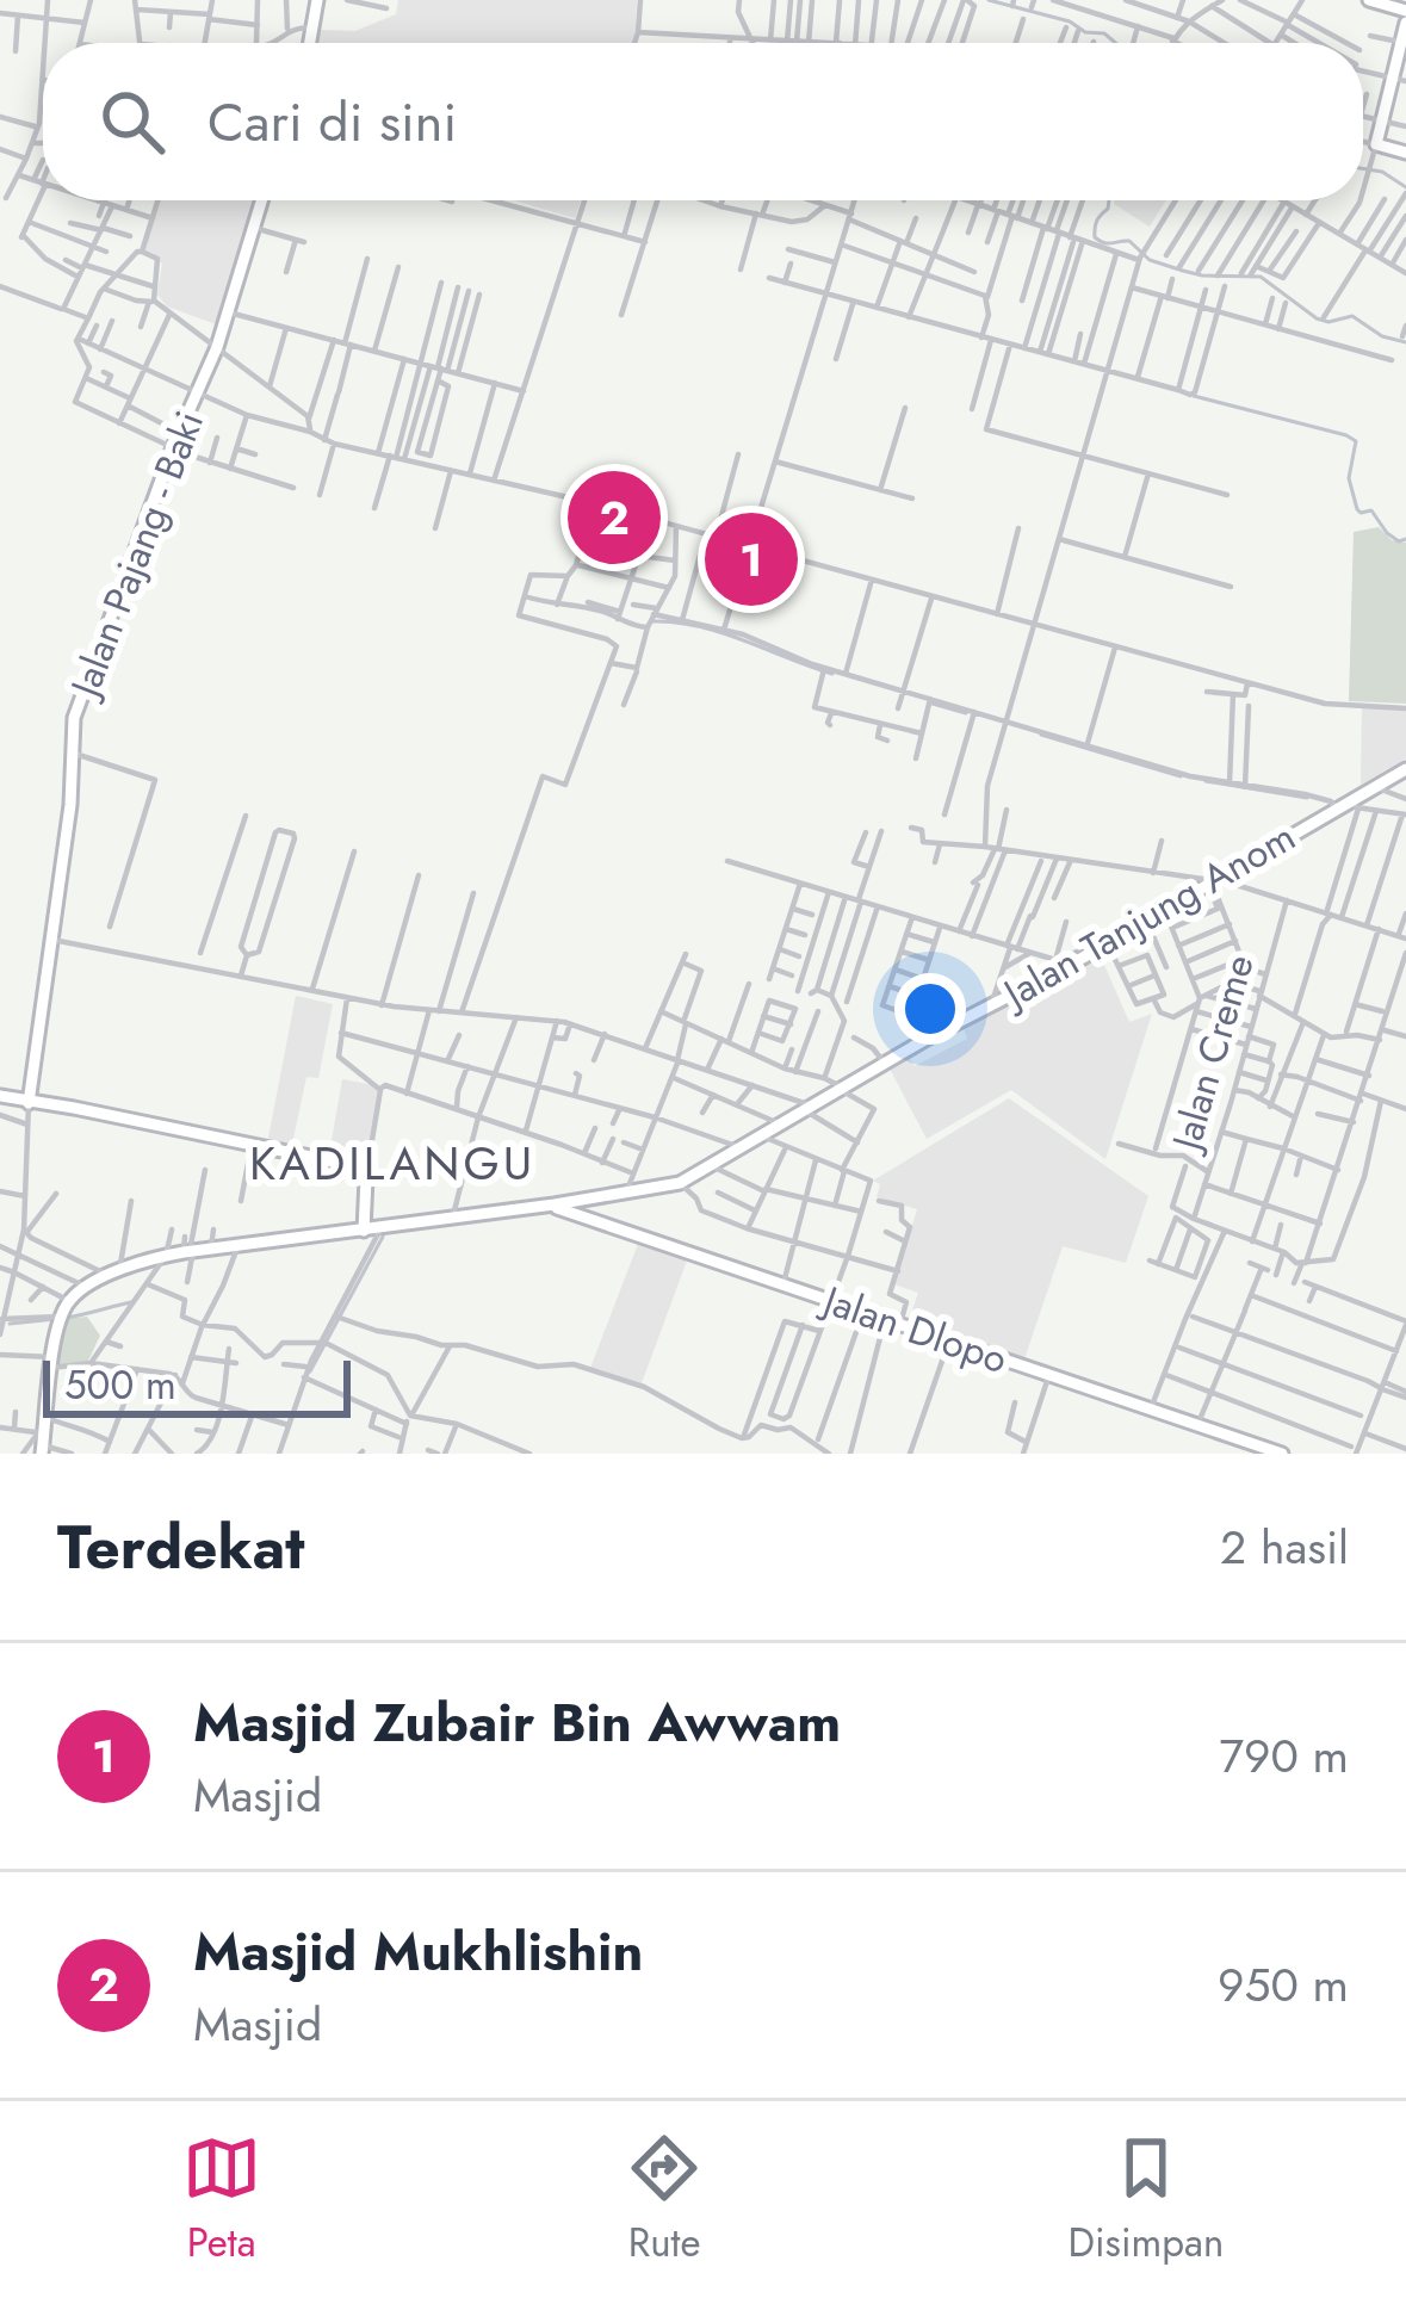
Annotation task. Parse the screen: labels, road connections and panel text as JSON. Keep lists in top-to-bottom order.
{
  "streets": {
    "main road": ["Jalan Pajang - Baki", "Jalan Tanjung Anom", "Jalan Dlopo"],
    "street": ["Jalan Creme"]
  },
  "crossings": [
    ["Jalan Tanjung Anom", "Jalan Dlopo"]
  ],
  "districts": ["KADILANGU"],
  "scale_bar": "500 m",
  "page": {
    "search": "Cari di sini",
    "pins": ["2", "1"],
    "scale": "500 m",
    "heading": ["Terdekat", "2 hasil"],
    "list": [
      {
        "mark": "1",
        "name": "Masjid Zubair Bin Awwam",
        "note": "Masjid",
        "value": "790 m"
      },
      {
        "mark": "2",
        "name": "Masjid Mukhlishin",
        "note": "Masjid",
        "value": "950 m"
      }
    ],
    "nav": ["Peta", "Rute", "Disimpan"]
  }
}
